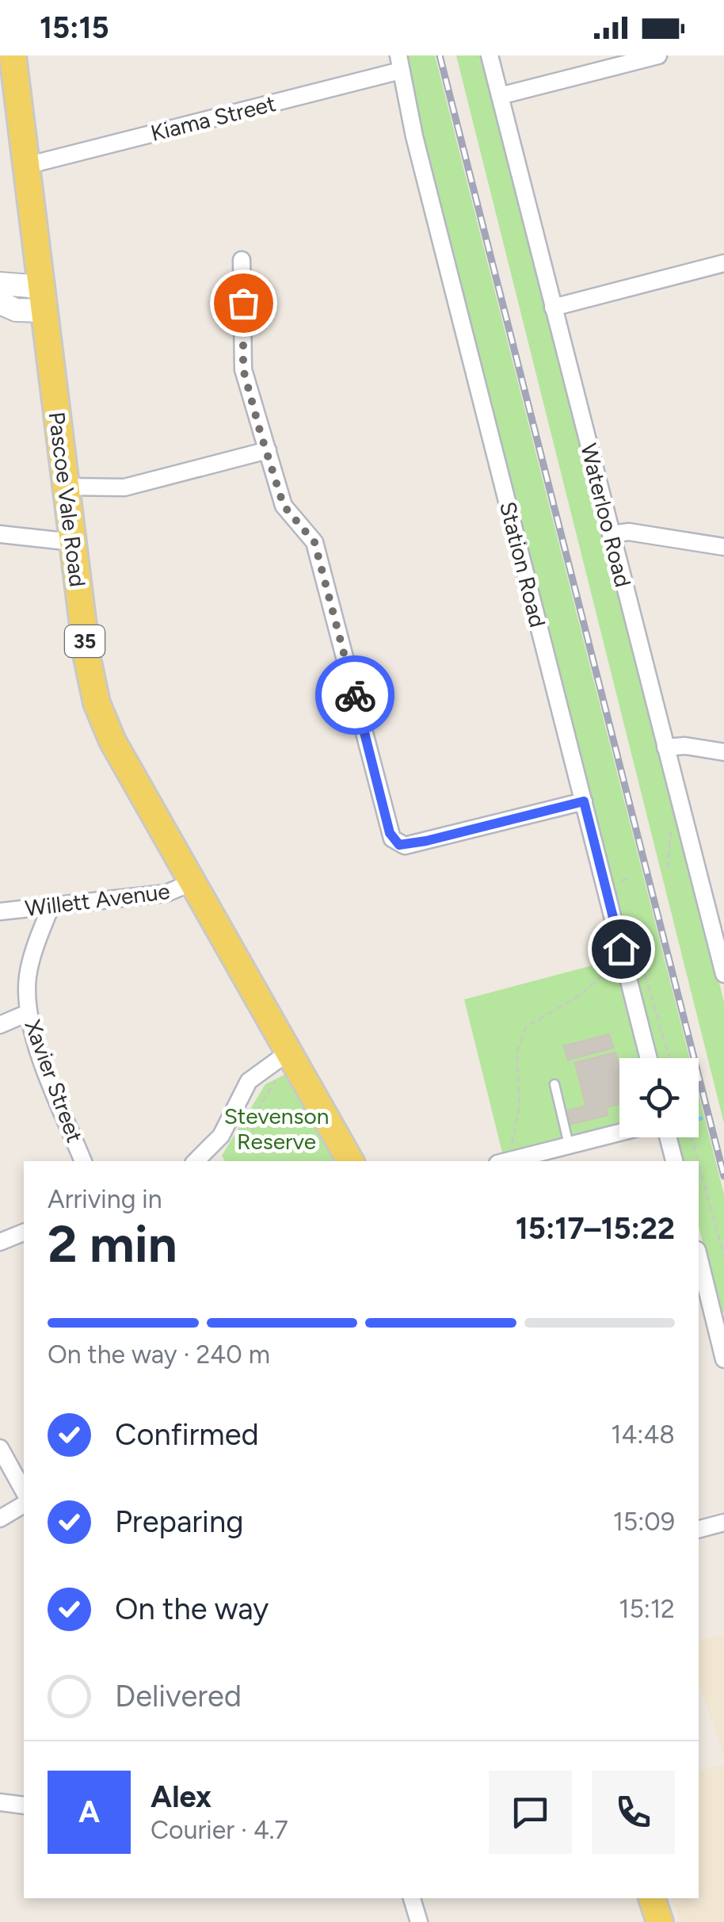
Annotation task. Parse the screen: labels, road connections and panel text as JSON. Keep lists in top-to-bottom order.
{
  "streets": {
    "main road": ["Pascoe Vale Road", "35"],
    "street": [
      "Kiama Street",
      "Waterloo Road",
      "Station Road",
      "Willett Avenue",
      "Xavier Street"
    ]
  },
  "crossings": [
    ["Kiama Street", "Pascoe Vale Road"],
    ["Kiama Street", "Station Road"],
    ["Pascoe Vale Road", "Willett Avenue"],
    ["Willett Avenue", "Xavier Street"]
  ],
  "parks": ["Stevenson Reserve"],
  "page": {
    "status": "15:15",
    "heading": ["2 min", "Arriving in", "15:17–15:22"],
    "panel": ["Alex", "Courier · 4.7"],
    "bar": "On the way · 240 m",
    "list": [
      ["Confirmed", "14:48"],
      ["Preparing", "15:09"],
      ["On the way", "15:12"],
      "Delivered"
    ],
    "round": "A"
  }
}
